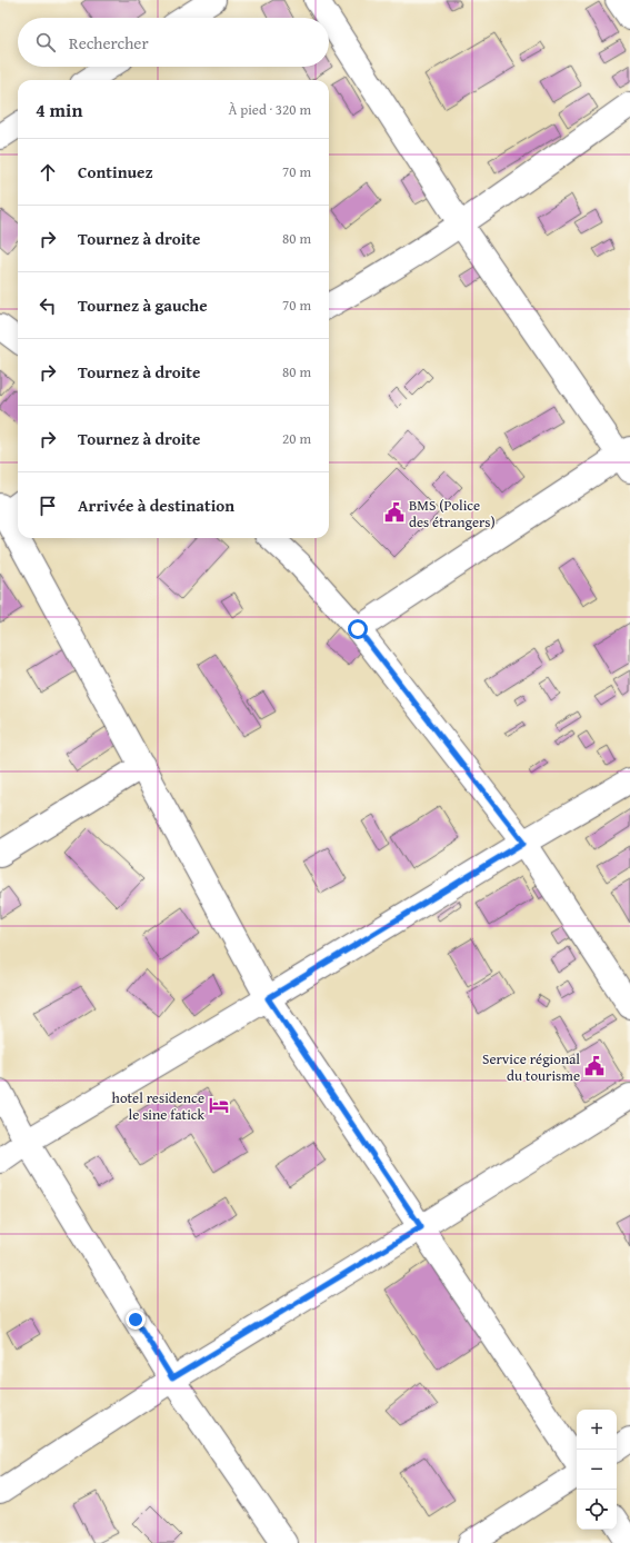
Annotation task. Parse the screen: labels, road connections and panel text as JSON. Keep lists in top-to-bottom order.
{
  "places": {
    "public building": ["BMS (Police des étrangers)", "Service régional du tourisme"],
    "hotel": ["hotel residence le sine fatick"]
  },
  "page": {
    "search": "Rechercher",
    "heading": ["4 min", "À pied · 320 m"],
    "list": [
      ["Continuez", "70 m"],
      ["Tournez à droite", "80 m"],
      ["Tournez à gauche", "70 m"],
      ["Tournez à droite", "80 m"],
      ["Tournez à droite", "20 m"],
      "Arrivée à destination"
    ],
    "map_buttons": ["+", "−"]
  }
}
